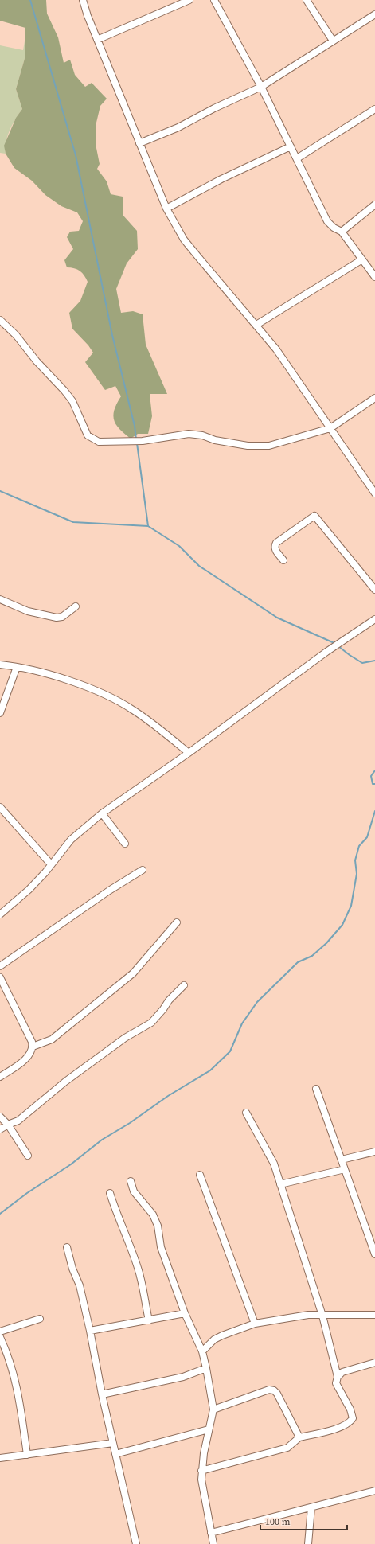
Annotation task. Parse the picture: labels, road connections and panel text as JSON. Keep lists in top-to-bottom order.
{
  "scale_bar": "100 m"
}
